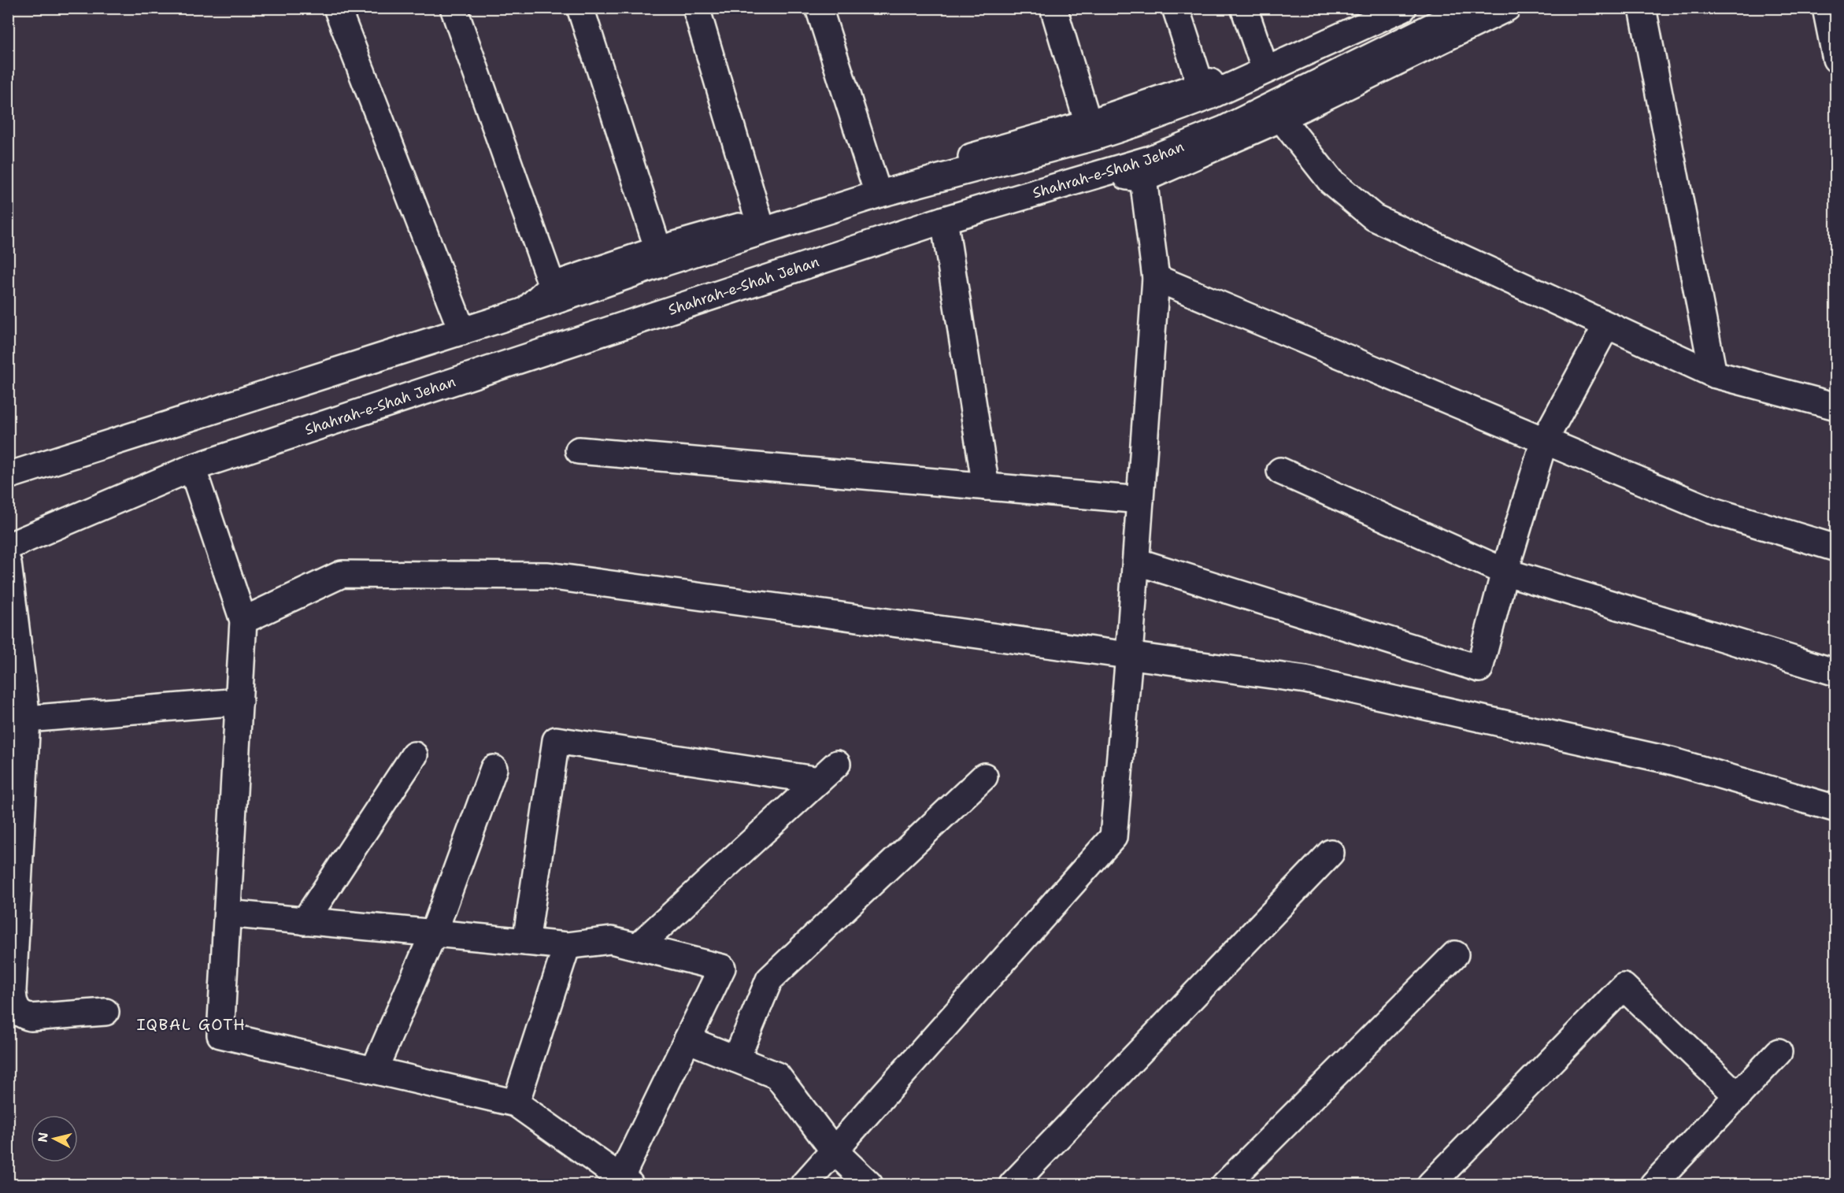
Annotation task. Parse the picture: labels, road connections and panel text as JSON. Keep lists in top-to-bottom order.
{
  "streets": {
    "street": ["Shahrah-e-Shah Jehan"]
  },
  "districts": ["IQBAL GOTH"],
  "north": "left"
}
